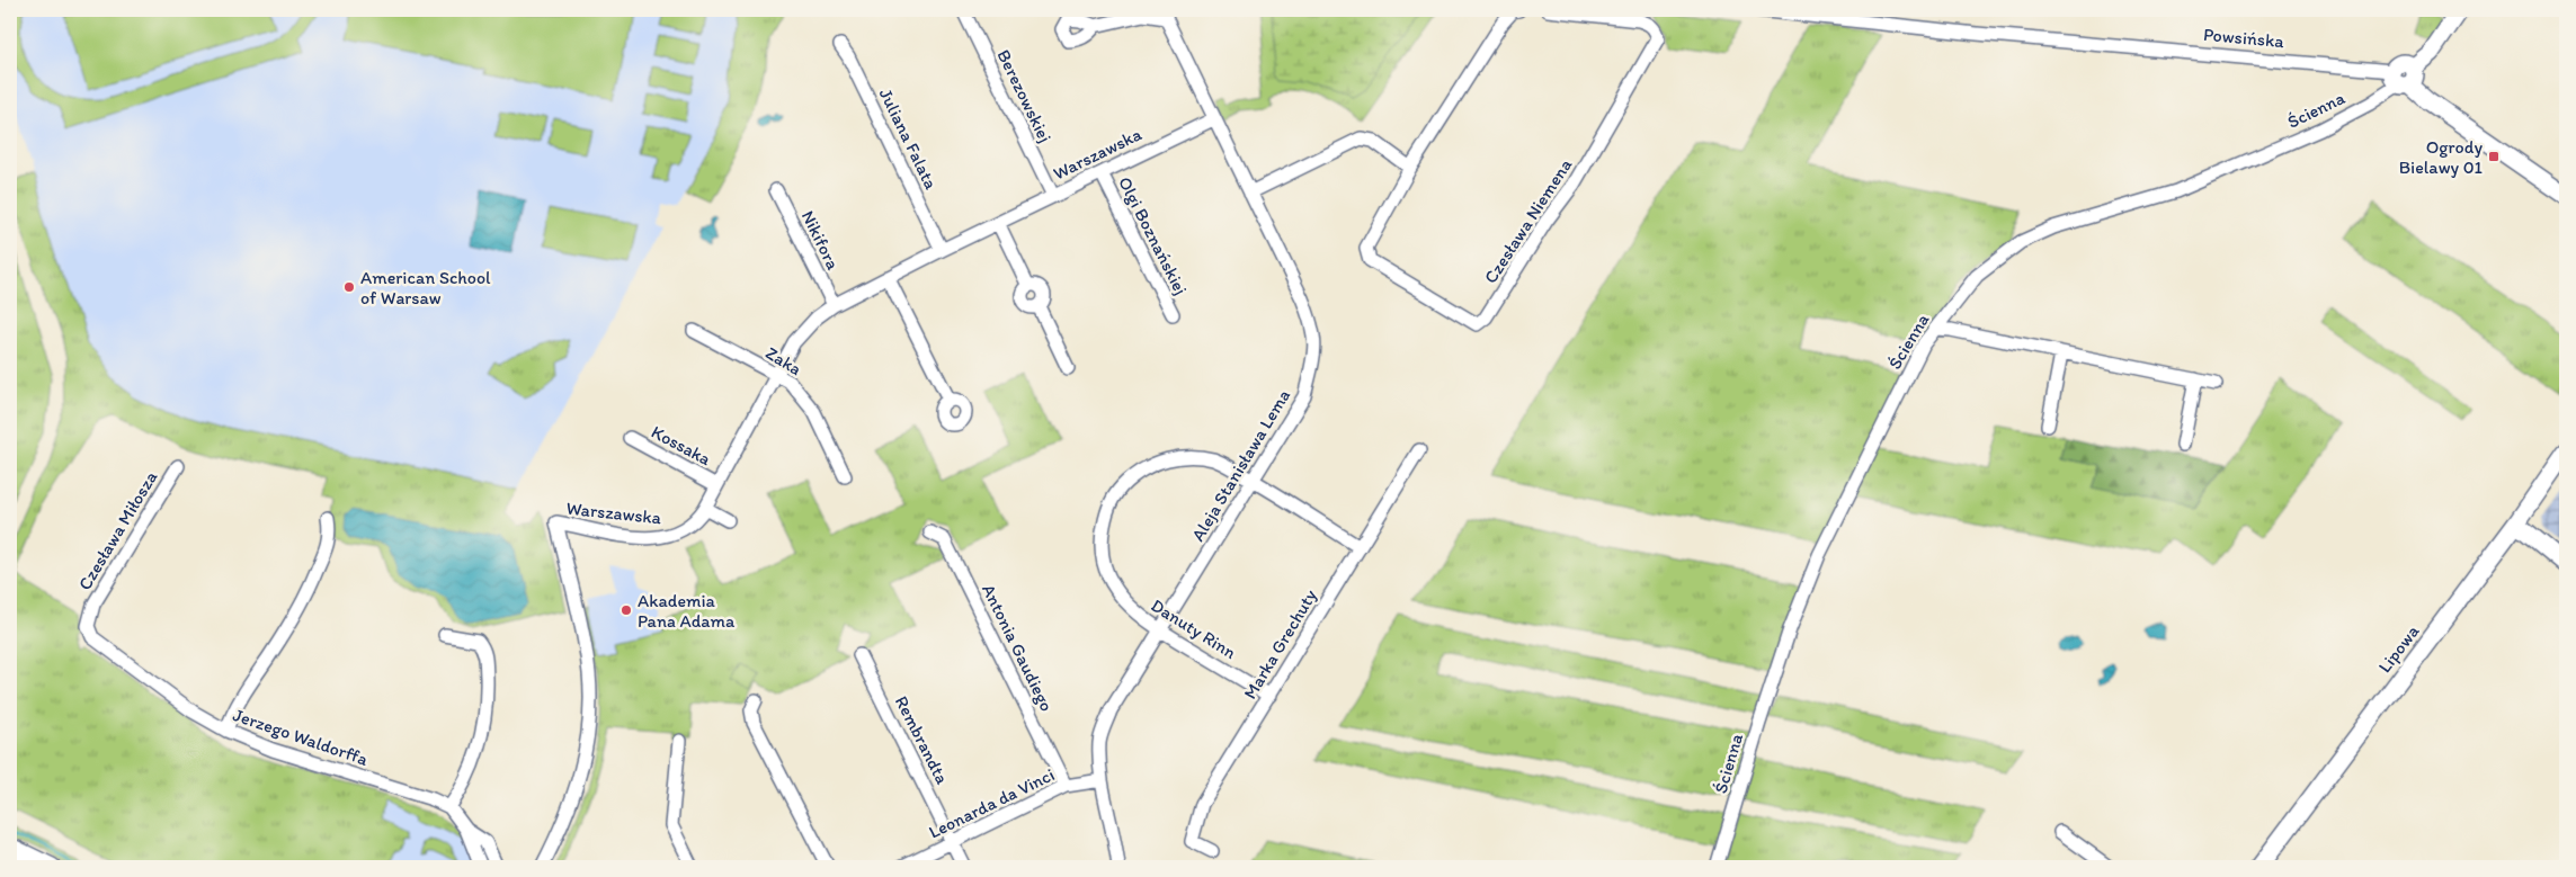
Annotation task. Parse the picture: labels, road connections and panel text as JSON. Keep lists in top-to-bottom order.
{
  "streets": {
    "street": [
      "Powsińska",
      "Berezowskiej",
      "Ścienna",
      "Juliana Falata",
      "Warszawska",
      "Czesława Niemena",
      "Olgi Boznańskiej",
      "Nikifora",
      "Zaka",
      "Kossaka",
      "Aleja Stanisława Lema",
      "Czesława Miłosza",
      "Danuty Rinn",
      "Marka Grechuty",
      "Antonia Gaudiego",
      "Lipowa",
      "Jerzego Waldorffa",
      "Rembrandta",
      "Leonarda da Vinci"
    ]
  },
  "crossings": [
    ["Powsińska", "Ścienna"],
    ["Berezowskiej", "Warszawska"],
    ["Juliana Falata", "Warszawska"],
    ["Warszawska", "Olgi Boznańskiej"],
    ["Warszawska", "Nikifora"],
    ["Warszawska", "Zaka"],
    ["Warszawska", "Kossaka"],
    ["Warszawska", "Aleja Stanisława Lema"],
    ["Aleja Stanisława Lema", "Danuty Rinn"],
    ["Aleja Stanisława Lema", "Leonarda da Vinci"],
    ["Czesława Miłosza", "Jerzego Waldorffa"],
    ["Danuty Rinn", "Marka Grechuty"],
    ["Antonia Gaudiego", "Leonarda da Vinci"],
    ["Rembrandta", "Leonarda da Vinci"]
  ],
  "places": {
    "transit": ["Ogrody Bielawy 01"],
    "other": ["American School of Warsaw", "Akademia Pana Adama"]
  }
}
